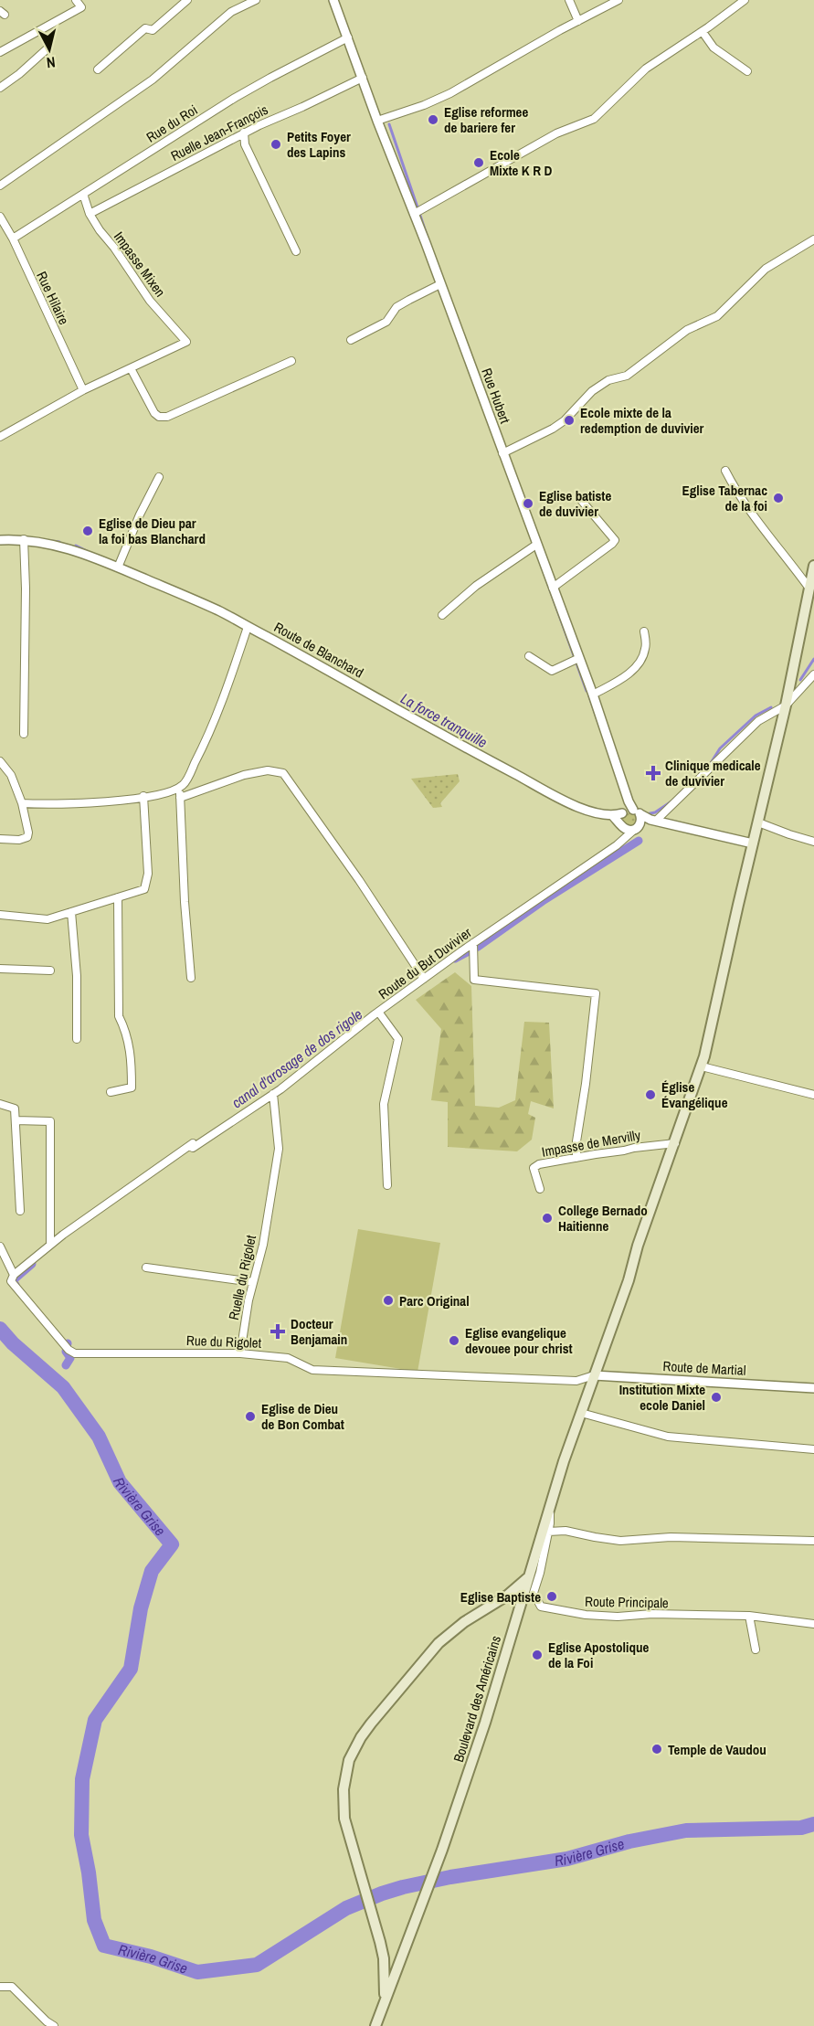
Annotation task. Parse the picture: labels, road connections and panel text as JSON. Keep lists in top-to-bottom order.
{
  "streets": {
    "main road": ["Boulevard des Américains"],
    "street": [
      "Rue du Roi",
      "Ruelle Jean-François",
      "Impasse Mixen",
      "Rue Hilaire",
      "Rue Hubert",
      "Route de Blanchard",
      "Route du But Duvivier",
      "Impasse de Mervilly",
      "Ruelle du Rigolet",
      "Rue du Rigolet",
      "Route de Martial",
      "Route Principale"
    ]
  },
  "crossings": [
    ["Rue du Roi", "Impasse Mixen"],
    ["Rue du Roi", "Rue Hilaire"],
    ["Rue du Roi", "Rue Hubert"],
    ["Ruelle Jean-François", "Impasse Mixen"],
    ["Ruelle Jean-François", "Rue Hubert"],
    ["Route de Blanchard", "Route du But Duvivier"],
    ["Route du But Duvivier", "Ruelle du Rigolet"],
    ["Route du But Duvivier", "Rue du Rigolet"],
    ["Impasse de Mervilly", "Boulevard des Américains"],
    ["Ruelle du Rigolet", "Rue du Rigolet"],
    ["Rue du Rigolet", "Route de Martial"],
    ["Rue du Rigolet", "Boulevard des Américains"],
    ["Route de Martial", "Boulevard des Américains"],
    ["Route Principale", "Boulevard des Américains"]
  ],
  "water": ["La force tranquille", "canal d'arosage de dos rigole", "Rivière Grise"],
  "places": {
    "other": [
      "Eglise reformee de bariere fer",
      "Petits Foyer des Lapins",
      "Ecole Mixte K R D",
      "Ecole mixte de la redemption de duvivier",
      "Eglise Tabernac de la foi",
      "Eglise batiste de duvivier",
      "Eglise de Dieu par la foi bas Blanchard",
      "Église Évangélique",
      "College Bernado Haitienne",
      "Parc Original",
      "Eglise evangelique devouee pour christ",
      "Institution Mixte ecole Daniel",
      "Eglise de Dieu de Bon Combat",
      "Eglise Baptiste",
      "Eglise Apostolique de la Foi",
      "Temple de Vaudou"
    ],
    "health": ["Clinique medicale de duvivier", "Docteur Benjamain"]
  },
  "north": "bottom"
}
